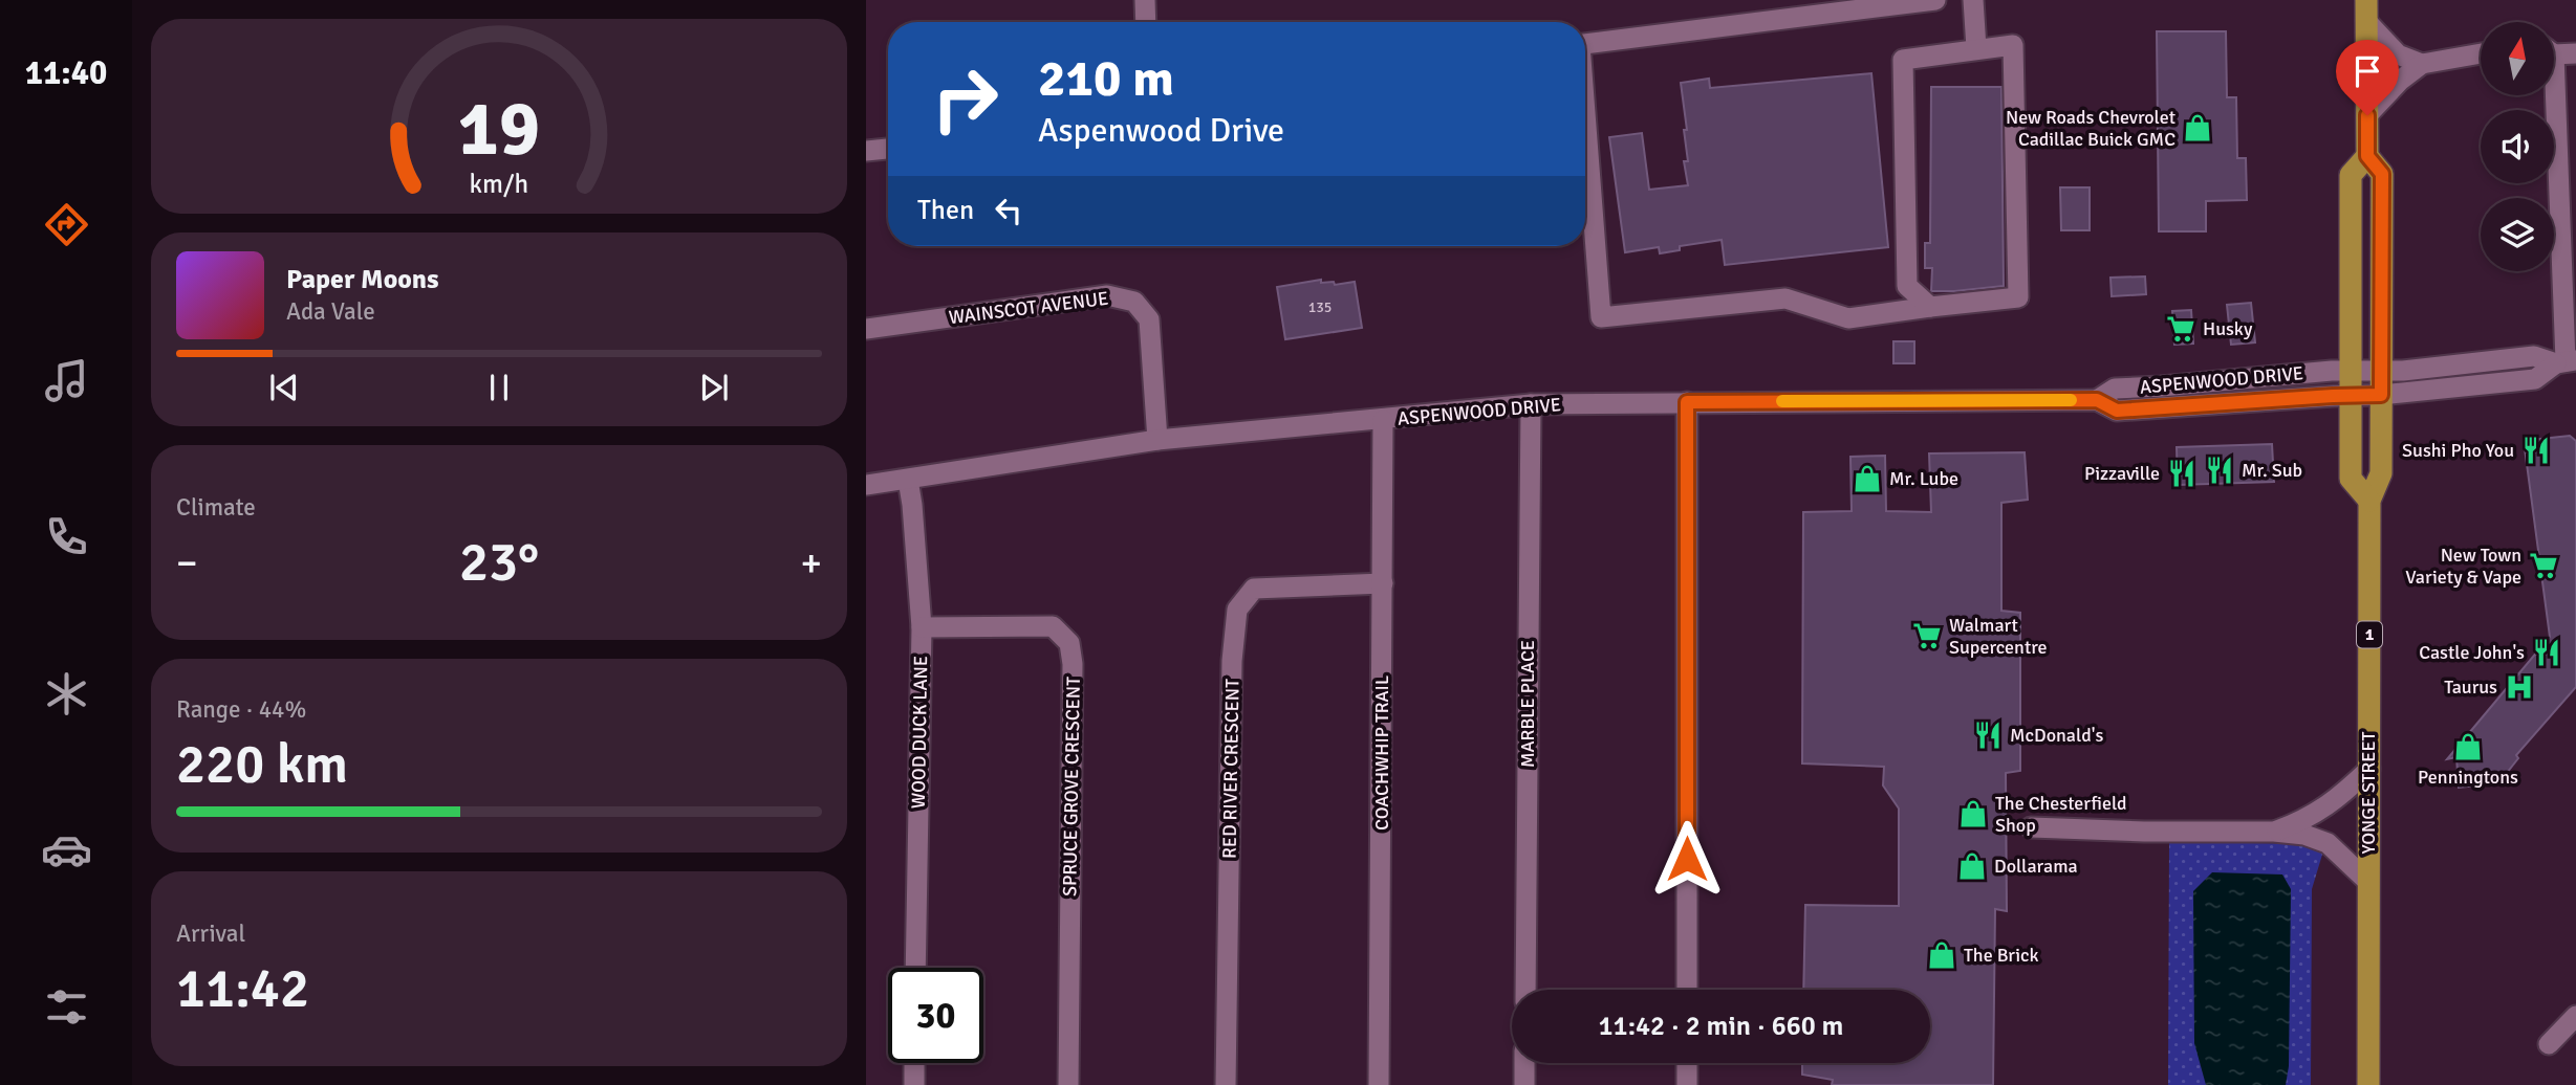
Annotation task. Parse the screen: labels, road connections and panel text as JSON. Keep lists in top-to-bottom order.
{
  "streets": {
    "main road": ["1", "YONGE STREET"],
    "street": [
      "WAINSCOT AVENUE",
      "ASPENWOOD DRIVE",
      "MARBLE PLACE",
      "WOOD DUCK LANE",
      "COACHWHIP TRAIL",
      "RED RIVER CRESCENT",
      "SPRUCE GROVE CRESCENT"
    ]
  },
  "crossings": [
    ["WAINSCOT AVENUE", "ASPENWOOD DRIVE"],
    ["ASPENWOOD DRIVE", "MARBLE PLACE"],
    ["ASPENWOOD DRIVE", "WOOD DUCK LANE"],
    ["ASPENWOOD DRIVE", "COACHWHIP TRAIL"],
    ["ASPENWOOD DRIVE", "YONGE STREET"],
    ["WOOD DUCK LANE", "SPRUCE GROVE CRESCENT"],
    ["COACHWHIP TRAIL", "RED RIVER CRESCENT"]
  ],
  "places": {
    "shop": [
      "New Roads Chevrolet Cadillac Buick GMC",
      "Mr. Lube",
      "Penningtons",
      "The Chesterfield Shop",
      "Dollarama",
      "The Brick"
    ],
    "supermarket": ["Husky", "New Town Variety & Vape", "Walmart Supercentre"],
    "restaurant": [
      "Sushi Pho You",
      "Mr. Sub",
      "Pizzaville",
      "Castle John's",
      "McDonald's"
    ],
    "hospital": ["Taurus"]
  },
  "house_numbers": ["135"],
  "north": "top",
  "page": {
    "tabs": "11:40",
    "turn": ["210 m", "Aspenwood Drive"],
    "then": "Then",
    "song": ["Paper Moons", "Ada Vale"],
    "tile": [
      "Climate",
      ["Range · 44%", "220 km"],
      ["Arrival", "11:42"]
    ],
    "heat": ["−", "23°", "+"],
    "limit": "30",
    "trip": "11:42 · 2 min · 660 m",
    "gauge": ["19", "km/h"]
  }
}
